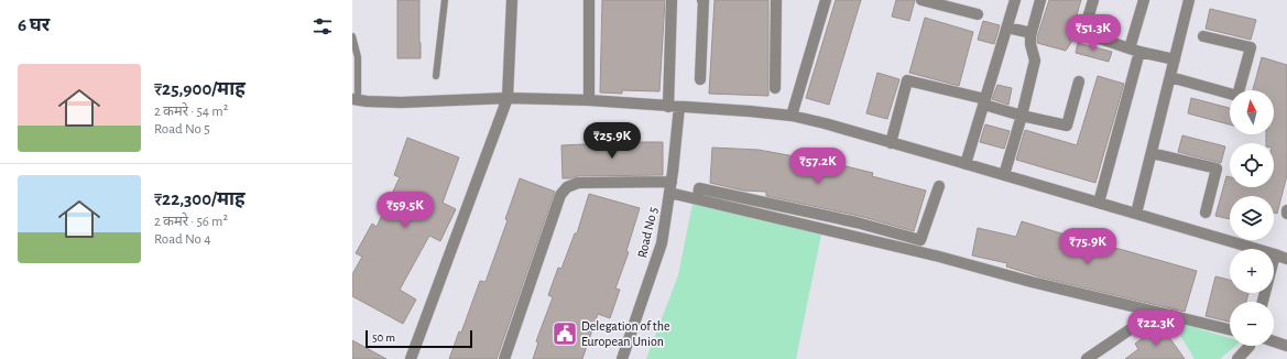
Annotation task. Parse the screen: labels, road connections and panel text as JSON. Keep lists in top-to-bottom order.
{
  "streets": {
    "street": ["Road No 5"]
  },
  "places": {
    "public building": ["Delegation of the European Union"]
  },
  "scale_bar": "50 m",
  "north": "top",
  "page": {
    "heading": "6 घर",
    "price": [
      "₹51.3K",
      "₹25.9K",
      "₹57.2K",
      "₹59.5K",
      "₹75.9K",
      "₹22.3K"
    ],
    "list": [
      {
        "name": "₹25,900/माह",
        "note": "2 कमरे · 54 m² · Road No 5"
      },
      {
        "name": "₹22,300/माह",
        "note": "2 कमरे · 56 m² · Road No 4"
      }
    ],
    "map_buttons": ["+", "−"],
    "scale": "50 m"
  }
}
